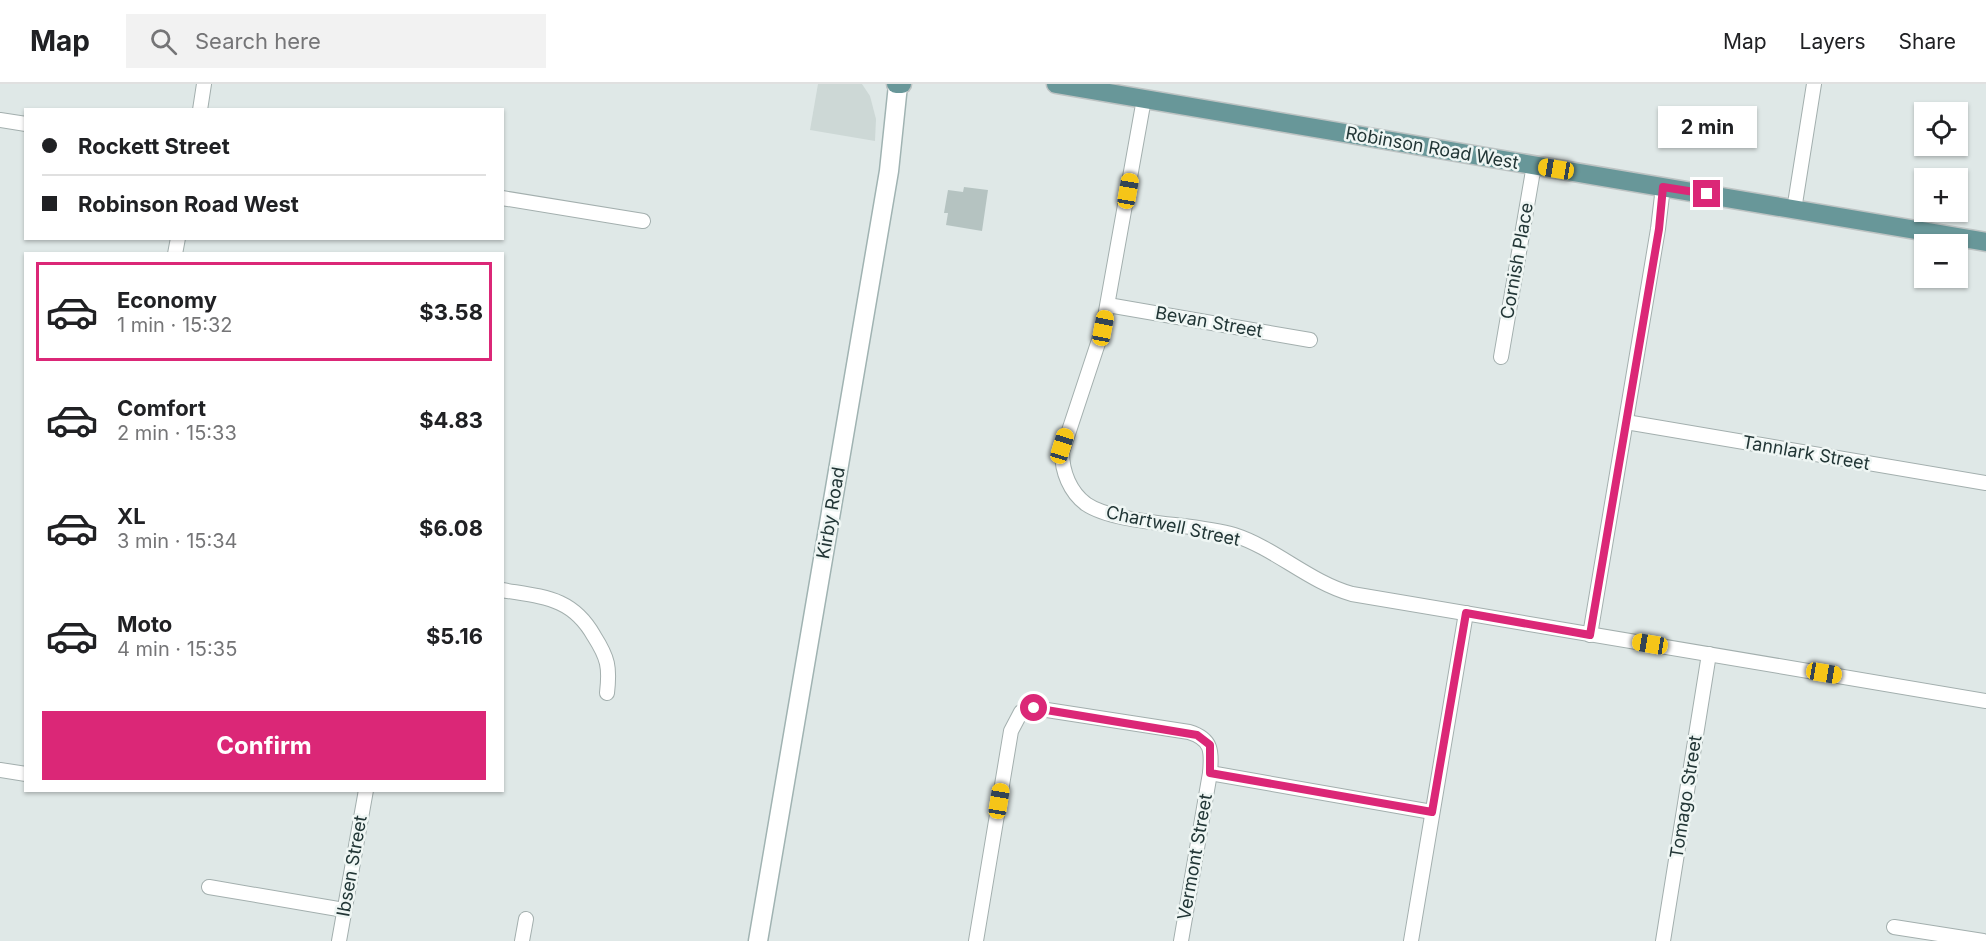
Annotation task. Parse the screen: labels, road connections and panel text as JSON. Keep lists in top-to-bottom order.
{
  "streets": {
    "main road": ["Robinson Road West"],
    "street": [
      "Cornish Place",
      "Bevan Street",
      "Tannlark Street",
      "Kirby Road",
      "Chartwell Street",
      "Tomago Street",
      "Vermont Street",
      "Ibsen Street"
    ]
  },
  "crossings": [
    ["Robinson Road West", "Cornish Place"],
    ["Robinson Road West", "Chartwell Street"],
    ["Bevan Street", "Chartwell Street"],
    ["Chartwell Street", "Tomago Street"]
  ],
  "page": {
    "header": "Map",
    "search": "Search here",
    "nav": ["Map", "Layers", "Share"],
    "map_buttons": ["+", "−"],
    "bubble": "2 min",
    "banner": ["Rockett Street", "Robinson Road West"],
    "list": [
      {
        "name": "Economy",
        "note": "1 min · 15:32",
        "value": "$3.58"
      },
      {
        "name": "Comfort",
        "note": "2 min · 15:33",
        "value": "$4.83"
      },
      {
        "name": "XL",
        "note": "3 min · 15:34",
        "value": "$6.08"
      },
      {
        "name": "Moto",
        "note": "4 min · 15:35",
        "value": "$5.16"
      }
    ],
    "buttons": "Confirm"
  }
}
